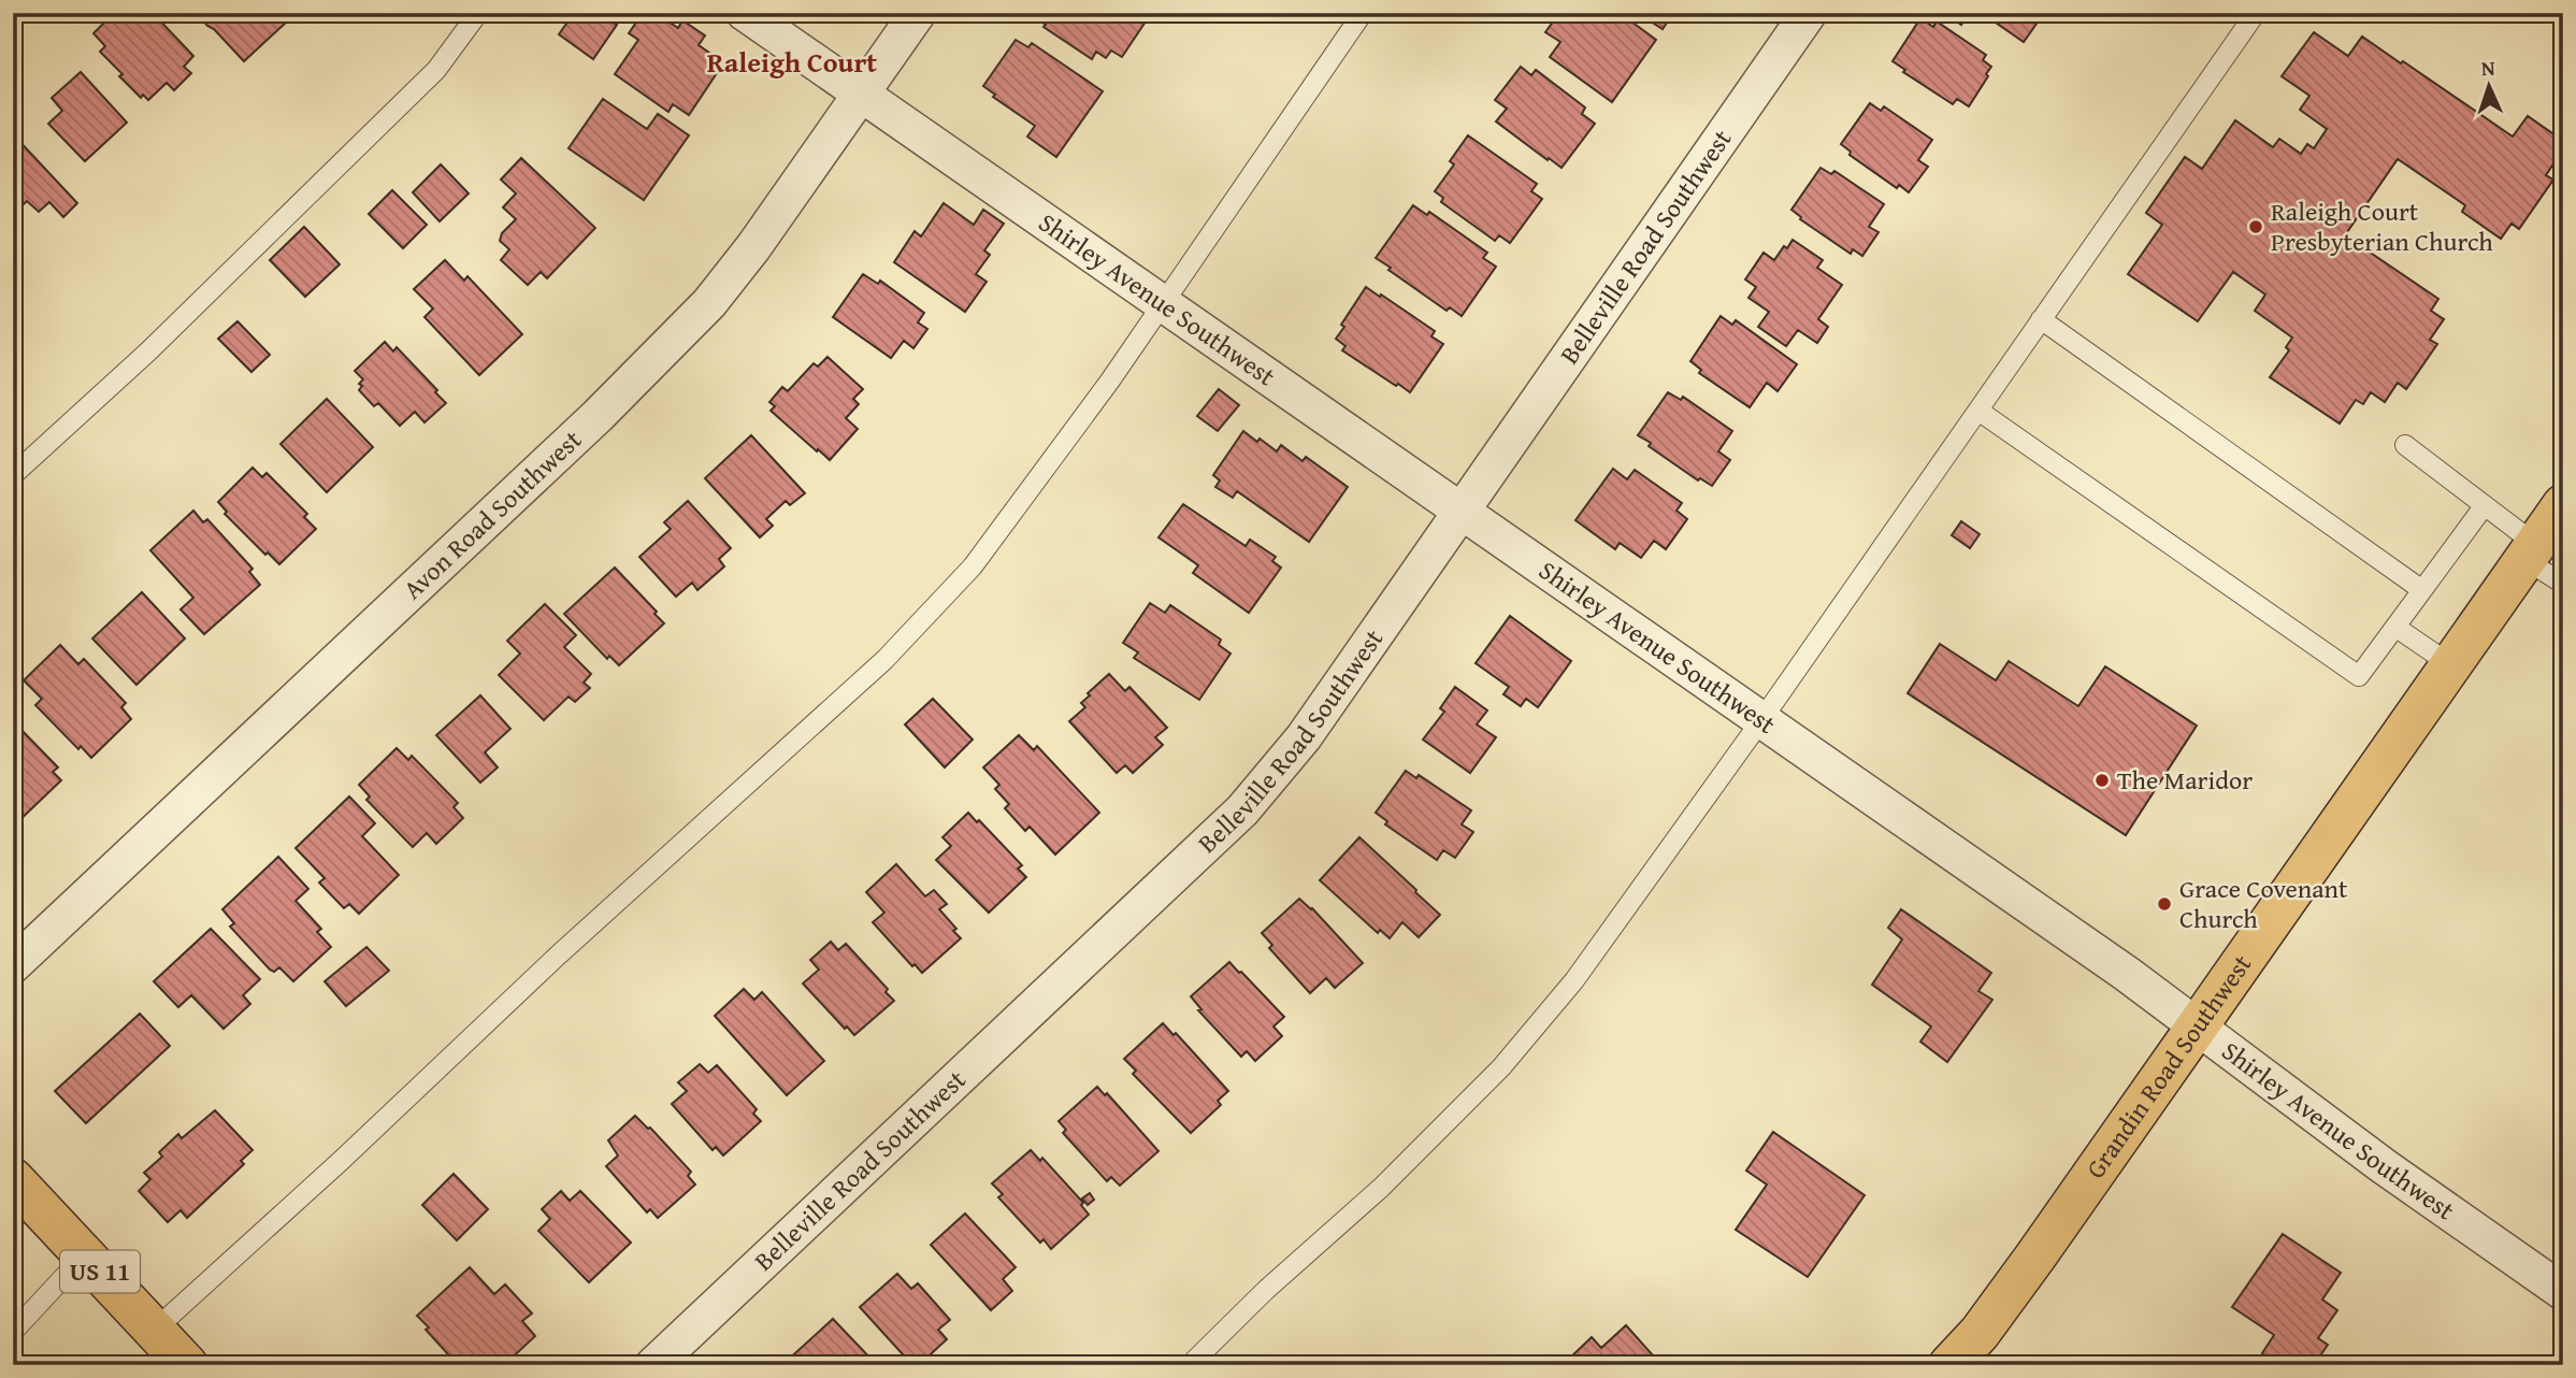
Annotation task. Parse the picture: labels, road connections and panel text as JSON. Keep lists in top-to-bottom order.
{
  "streets": {
    "main road": ["Grandin Road Southwest", "US 11"],
    "street": ["Belleville Road Southwest", "Shirley Avenue Southwest", "Avon Road Southwest"]
  },
  "crossings": [
    ["Belleville Road Southwest", "Shirley Avenue Southwest"],
    ["Shirley Avenue Southwest", "Avon Road Southwest"],
    ["Shirley Avenue Southwest", "Grandin Road Southwest"]
  ],
  "districts": ["Raleigh Court"],
  "places": ["Raleigh Court Presbyterian Church", "The Maridor", "Grace Covenant Church"],
  "north": "top"
}
